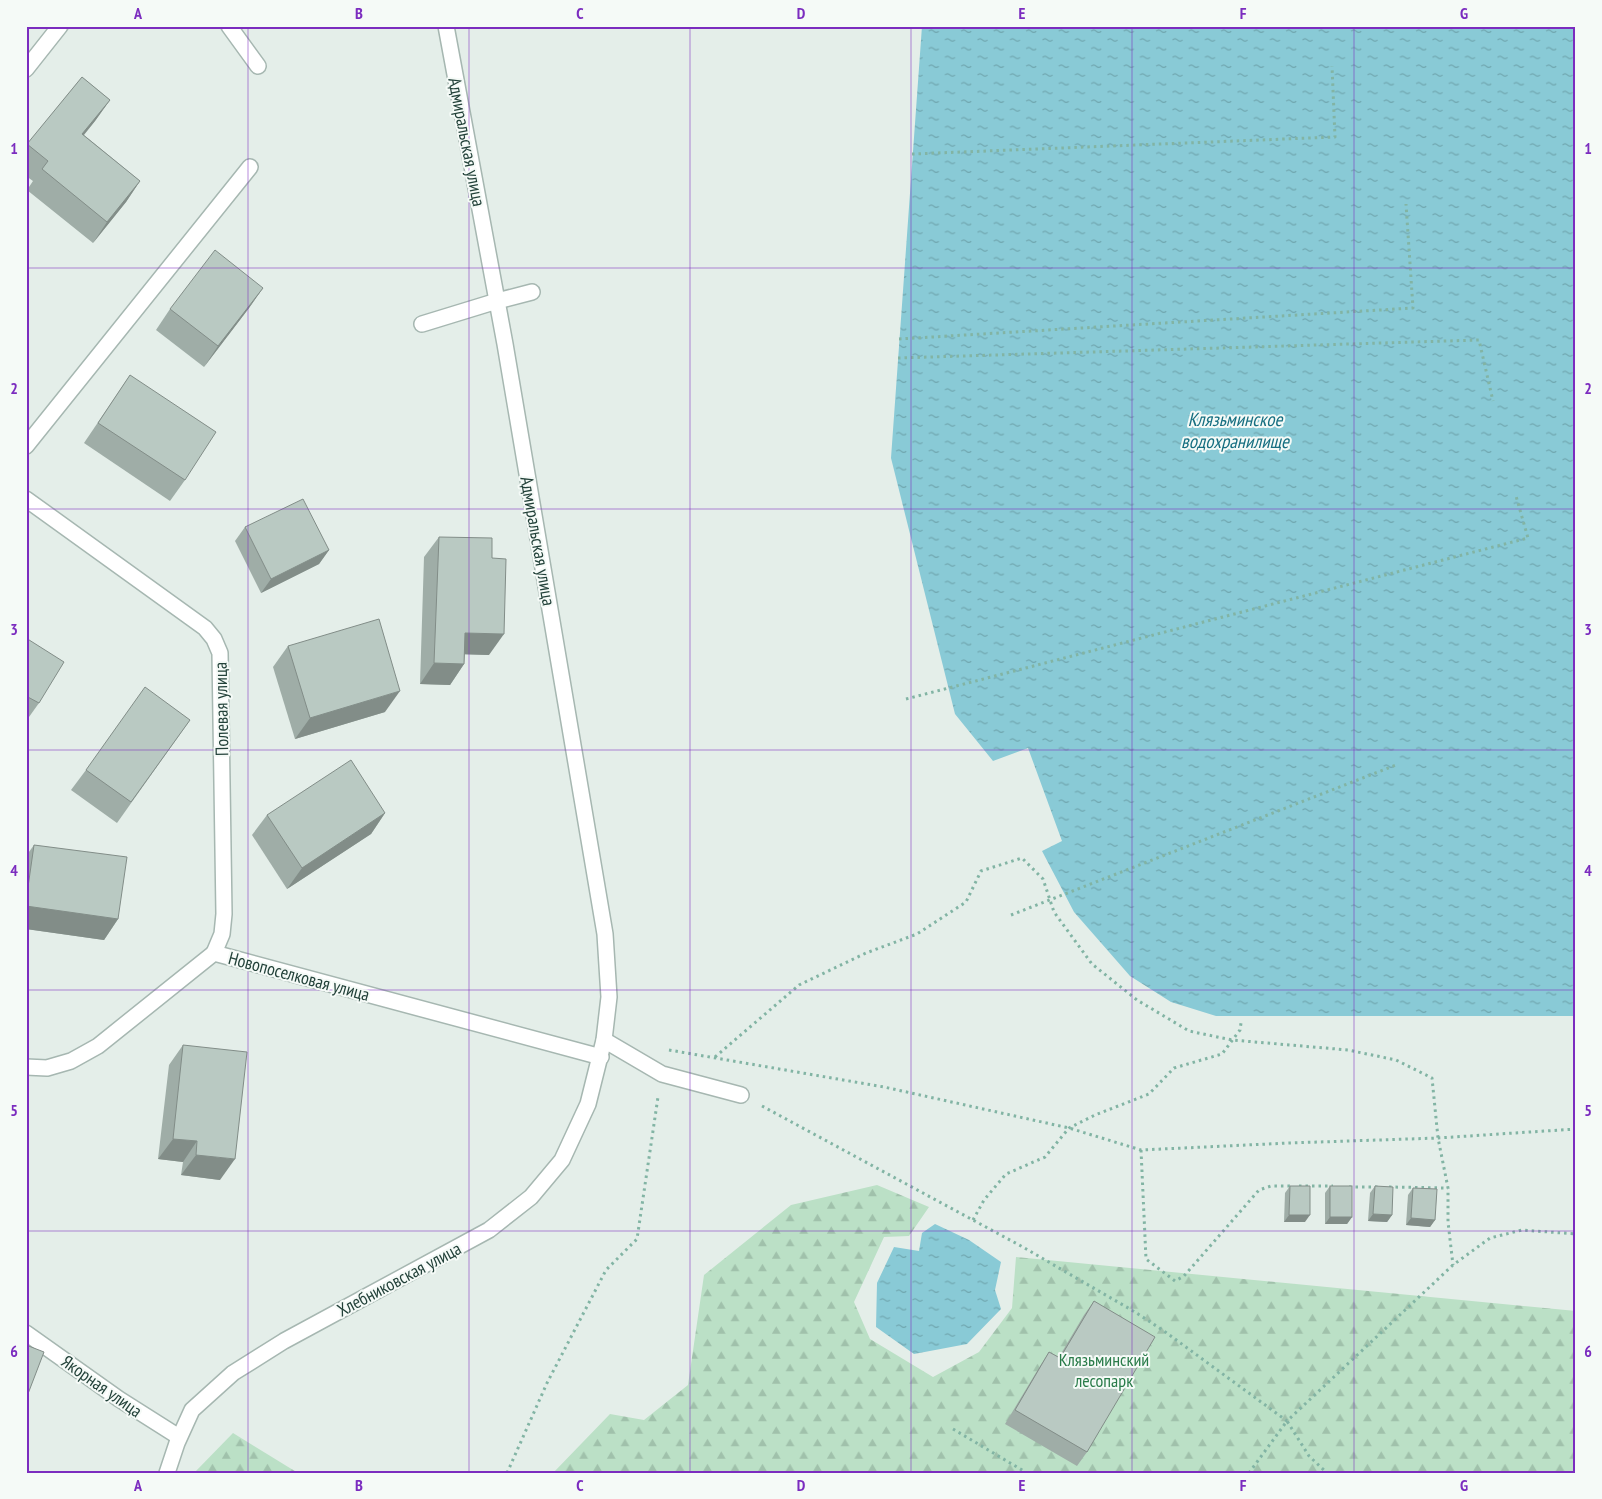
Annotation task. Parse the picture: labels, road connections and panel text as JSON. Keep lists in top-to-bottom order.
{
  "streets": {
    "street": [
      "Адмиральская улица",
      "Полевая улица",
      "Новопоселковая улица",
      "Хлебниковская улица",
      "Якорная улица"
    ]
  },
  "crossings": [
    ["Адмиральская улица", "Новопоселковая улица"],
    ["Адмиральская улица", "Хлебниковская улица"],
    ["Полевая улица", "Новопоселковая улица"],
    ["Новопоселковая улица", "Хлебниковская улица"],
    ["Хлебниковская улица", "Якорная улица"]
  ],
  "water": ["Клязьминское водохранилище"],
  "parks": ["Клязьминский лесопарк"],
  "grid": {
    "columns": [
      "A",
      "B",
      "C",
      "D",
      "E",
      "F",
      "G"
    ],
    "rows": [
      "1",
      "2",
      "3",
      "4",
      "5",
      "6"
    ]
  }
}
